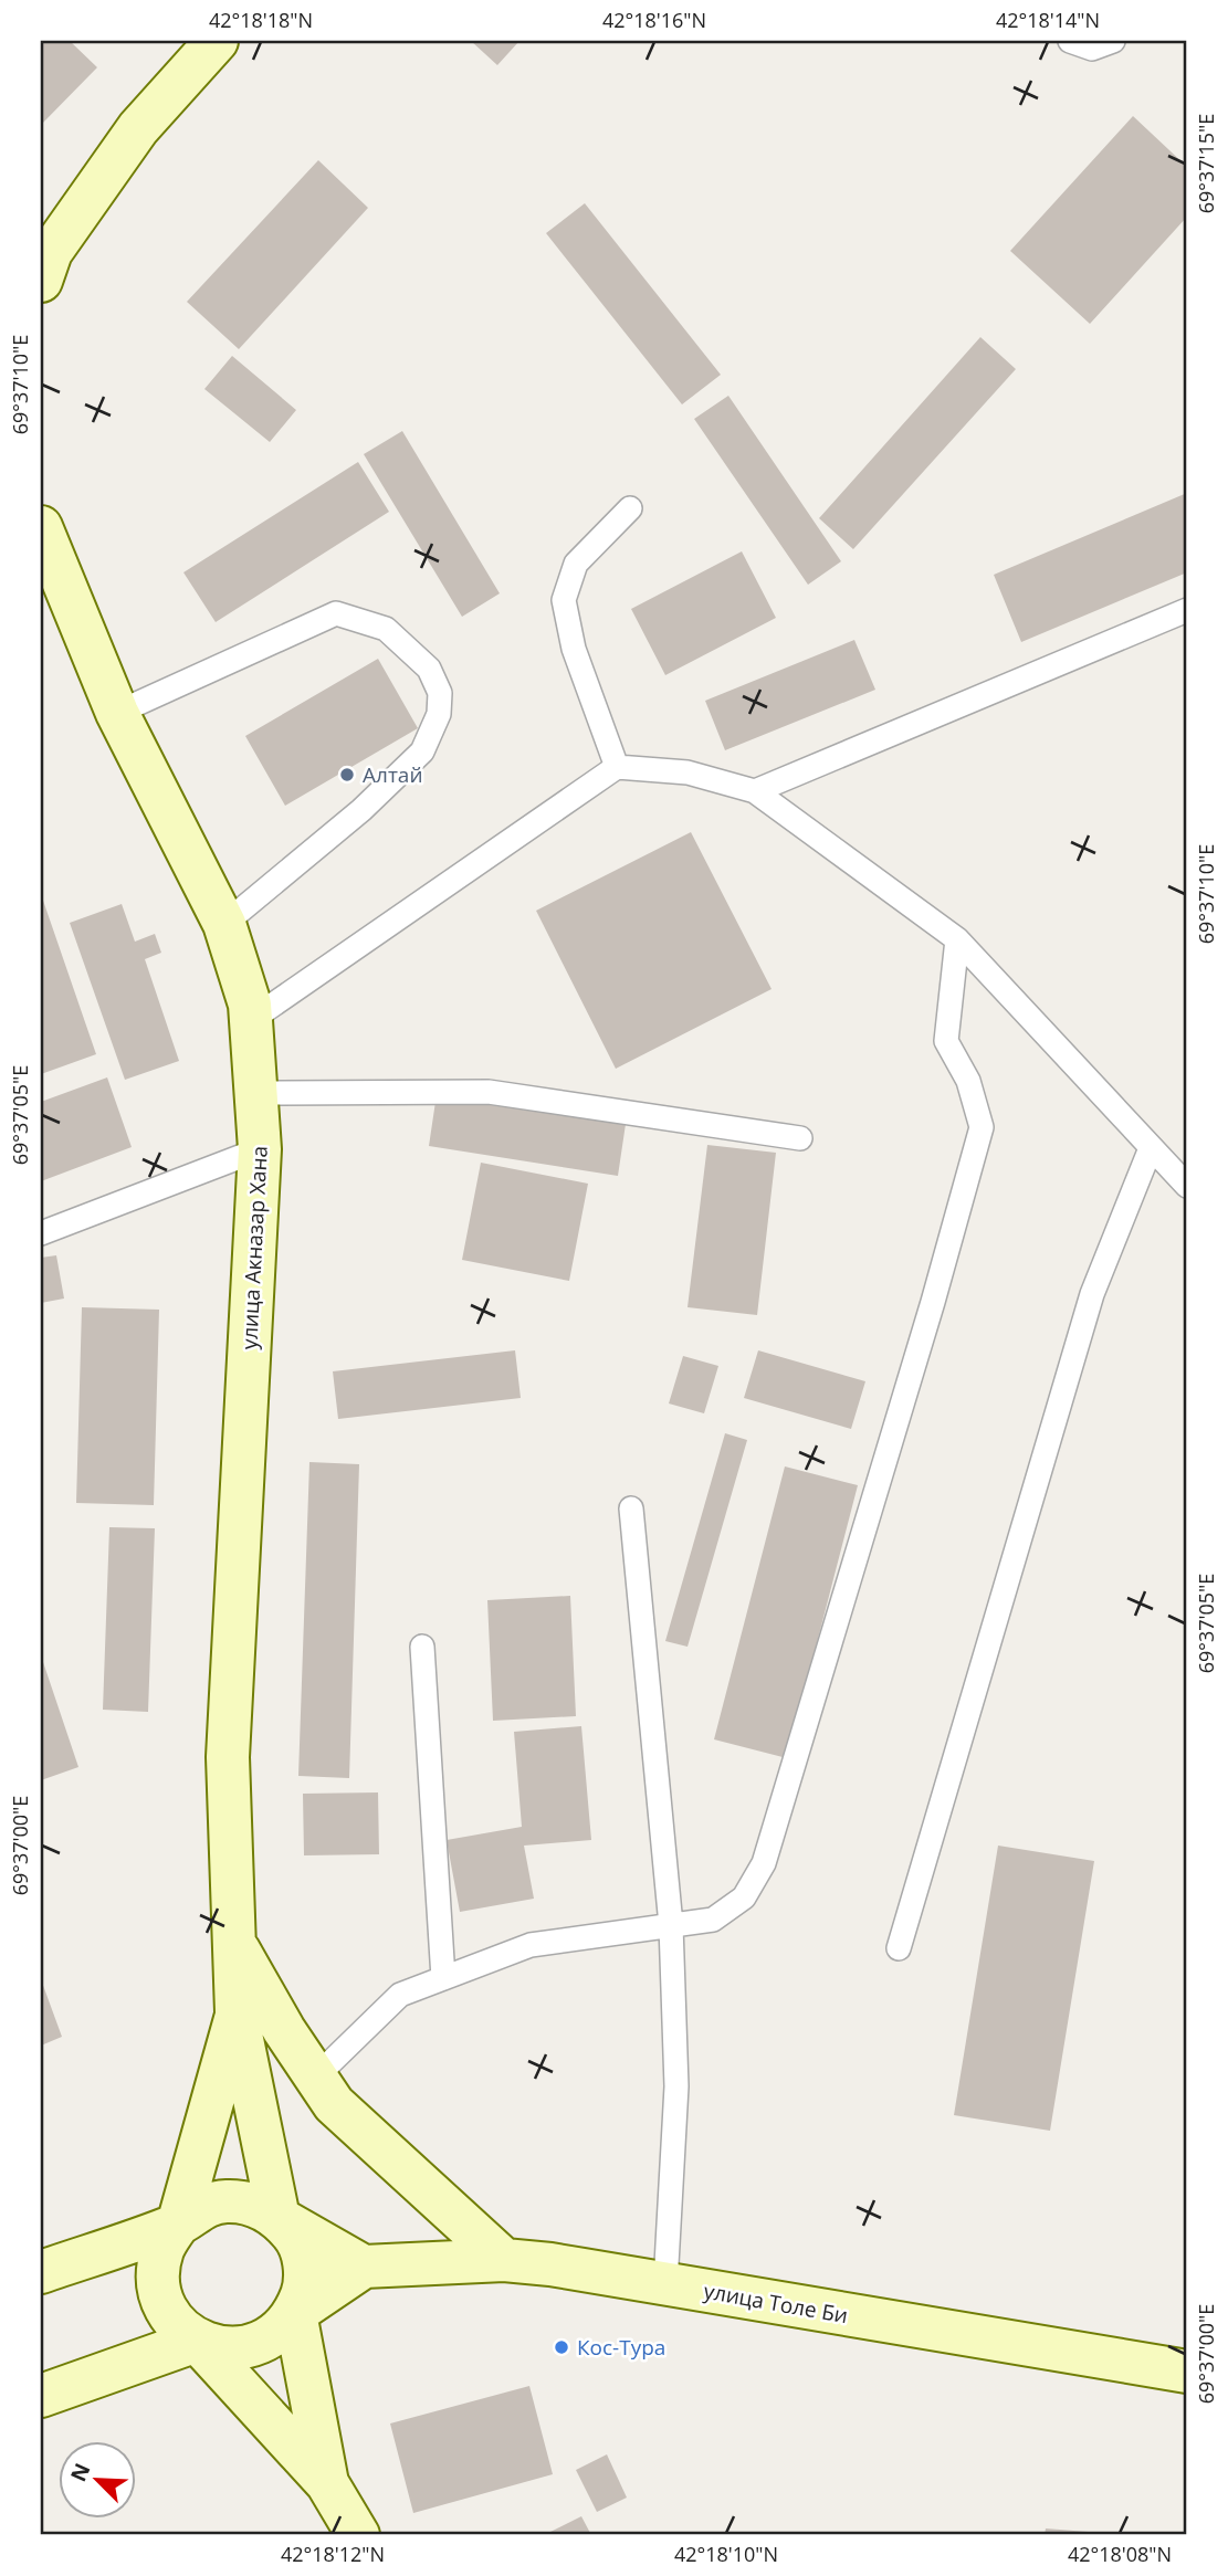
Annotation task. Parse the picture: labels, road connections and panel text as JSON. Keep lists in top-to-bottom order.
{
  "streets": {
    "main road": ["улица Акназар Хана", "улица Толе Би"]
  },
  "places": ["Алтай", "Кос-Тура"],
  "north": "top left",
  "coordinates": [
    "42°18'18\"N",
    "42°18'16\"N",
    "42°18'14\"N",
    "69°37'15\"E",
    "69°37'10\"E",
    "69°37'05\"E",
    "69°37'00\"E",
    "42°18'12\"N",
    "42°18'10\"N",
    "42°18'08\"N"
  ]
}
